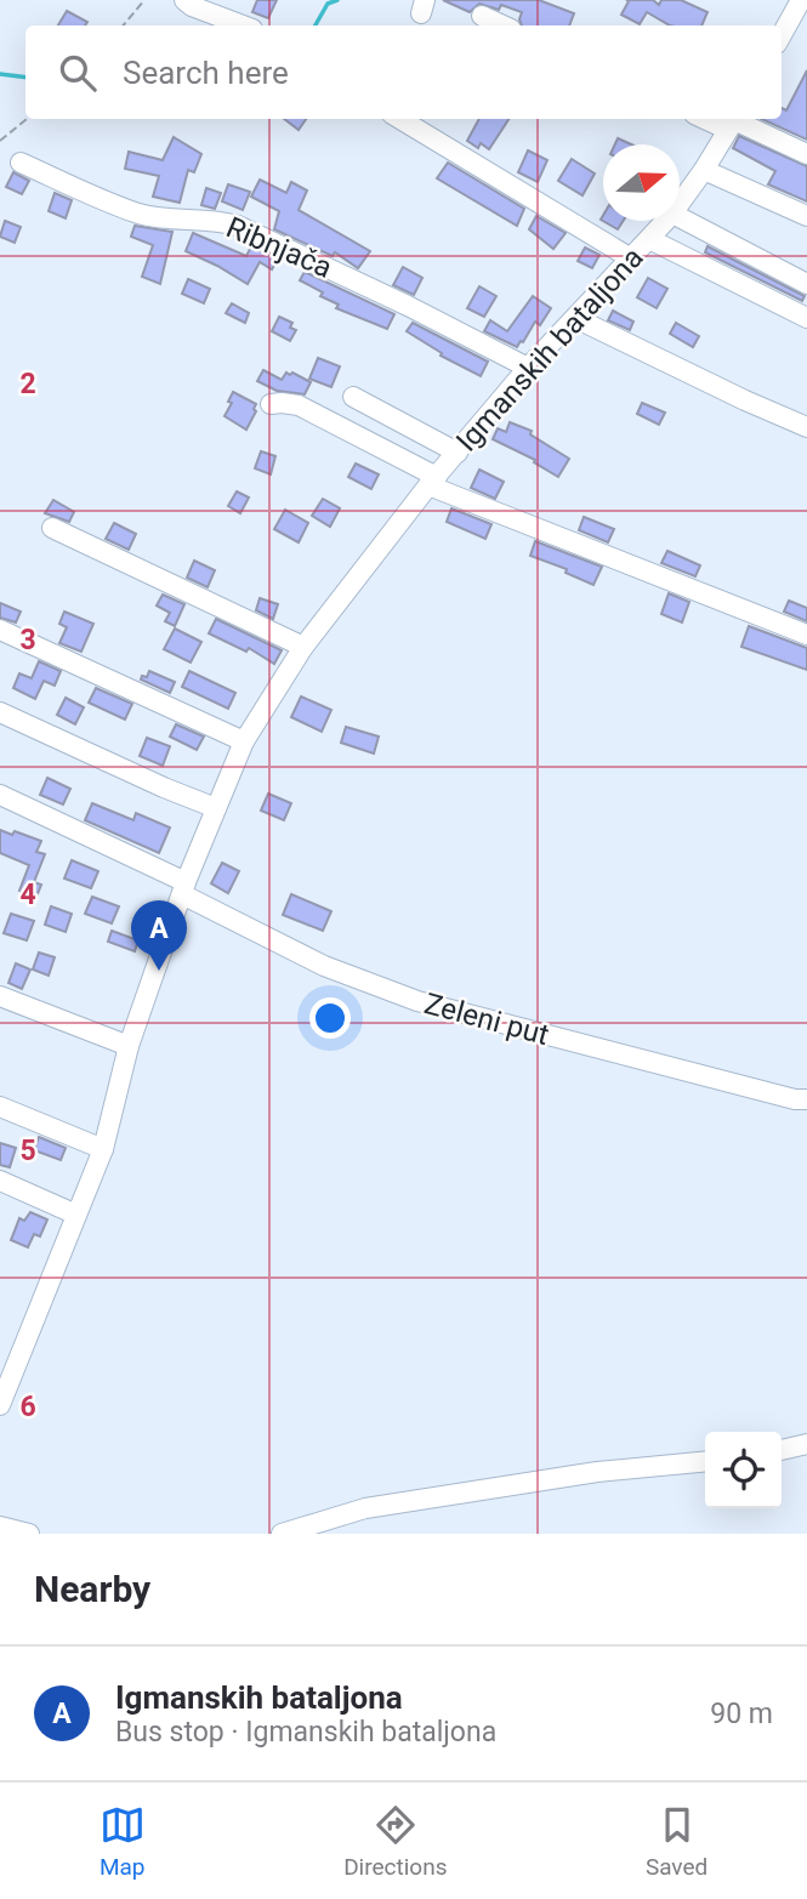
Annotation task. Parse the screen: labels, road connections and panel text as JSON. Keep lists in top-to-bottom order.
{
  "streets": {
    "street": ["Ribnjača", "Igmanskih bataljona", "Zeleni put"]
  },
  "crossings": [
    ["Ribnjača", "Igmanskih bataljona"],
    ["Igmanskih bataljona", "Zeleni put"]
  ],
  "north": "right",
  "page": {
    "search": "Search here",
    "pins": "A",
    "heading": "Nearby",
    "list": [
      {
        "mark": "A",
        "name": "Igmanskih bataljona",
        "note": "Bus stop · Igmanskih bataljona",
        "value": "90 m"
      }
    ],
    "nav": ["Map", "Directions", "Saved"]
  },
  "grid": {
    "rows": [
      "2",
      "3",
      "4",
      "5",
      "6"
    ]
  }
}
